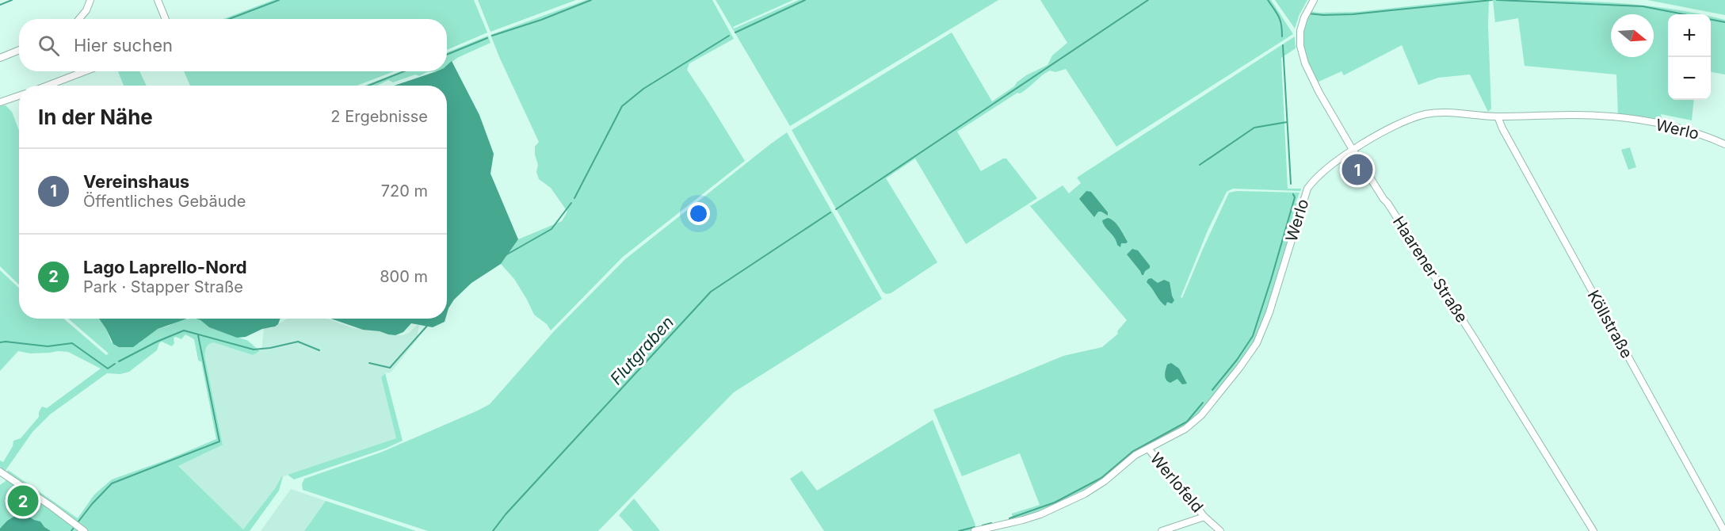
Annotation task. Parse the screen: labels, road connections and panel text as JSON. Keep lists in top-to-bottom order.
{
  "streets": {
    "street": [
      "Werlo",
      "Haarener Straße",
      "Köllstraße",
      "Werlofeld"
    ]
  },
  "crossings": [
    ["Werlo", "Haarener Straße"],
    ["Werlo", "Köllstraße"],
    ["Werlo", "Werlofeld"]
  ],
  "water": ["Flutgraben"],
  "north": "right",
  "page": {
    "map_buttons": ["+", "−"],
    "search": "Hier suchen",
    "heading": ["In der Nähe", "2 Ergebnisse"],
    "list": [
      {
        "mark": "1",
        "name": "Vereinshaus",
        "note": "Öffentliches Gebäude",
        "value": "720 m"
      },
      {
        "mark": "2",
        "name": "Lago Laprello-Nord",
        "note": "Park · Stapper Straße",
        "value": "800 m"
      }
    ],
    "pins": ["1", "2"]
  }
}
